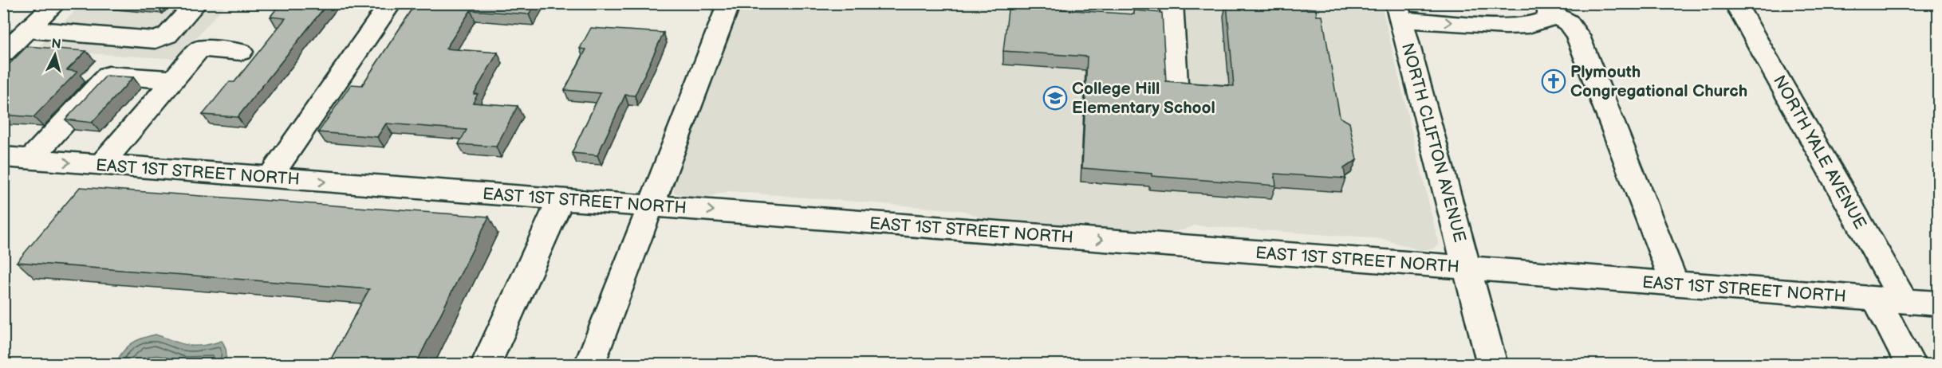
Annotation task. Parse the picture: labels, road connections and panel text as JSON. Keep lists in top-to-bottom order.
{
  "streets": {
    "street": ["NORTH CLIFTON AVENUE", "NORTH YALE AVENUE", "EAST 1ST STREET NORTH"]
  },
  "crossings": [
    ["NORTH CLIFTON AVENUE", "EAST 1ST STREET NORTH"],
    ["NORTH YALE AVENUE", "EAST 1ST STREET NORTH"]
  ],
  "one_way": ["EAST 1ST STREET NORTH"],
  "places": {
    "church": ["Plymouth Congregational Church"],
    "school or university": ["College Hill Elementary School"]
  },
  "north": "top"
}
